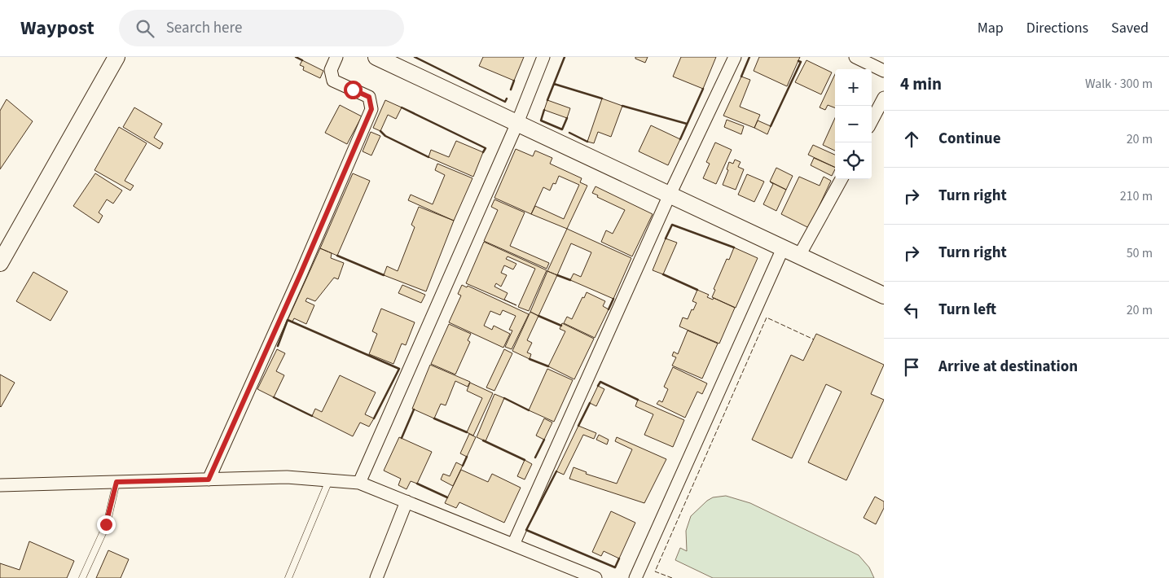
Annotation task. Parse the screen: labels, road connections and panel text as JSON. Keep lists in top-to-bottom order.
{
  "page": {
    "header": "Waypost",
    "search": "Search here",
    "nav": ["Map", "Directions", "Saved"],
    "heading": ["4 min", "Walk · 300 m"],
    "map_buttons": ["+", "−"],
    "list": [
      ["Continue", "20 m"],
      ["Turn right", "210 m"],
      ["Turn right", "50 m"],
      ["Turn left", "20 m"],
      "Arrive at destination"
    ]
  }
}
